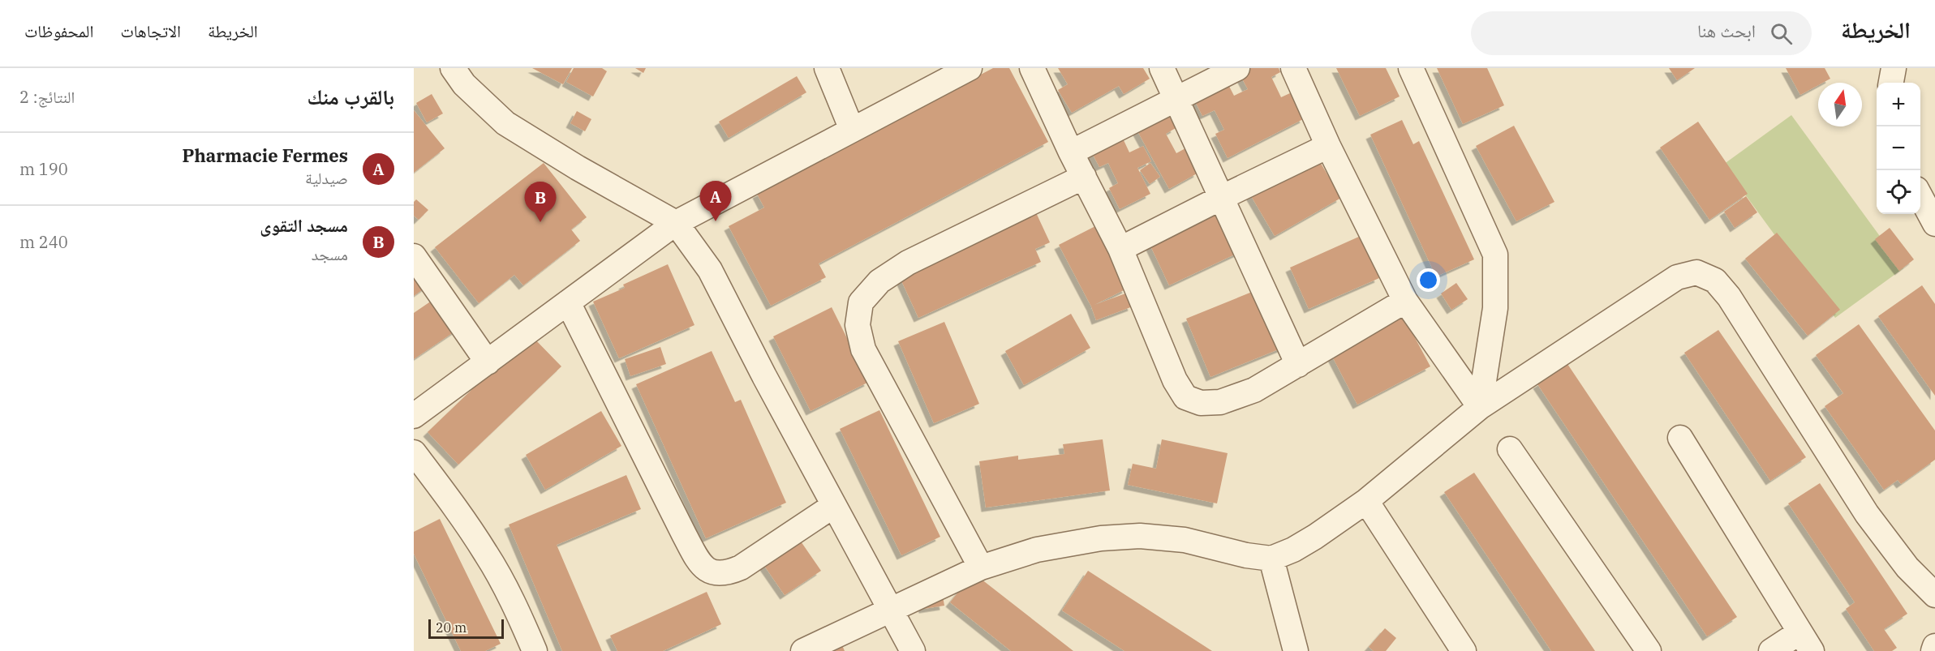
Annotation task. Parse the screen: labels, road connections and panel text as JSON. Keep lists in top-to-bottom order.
{
  "scale_bar": "20 m",
  "north": "top",
  "page": {
    "header": "الخريطة",
    "search": "ابحث هنا",
    "nav": ["الخريطة", "الاتجاهات", "المحفوظات"],
    "heading": ["بالقرب منك", "النتائج: 2"],
    "map_buttons": ["+", "−"],
    "list": [
      {
        "mark": "A",
        "name": "Pharmacie Fermes",
        "note": "صيدلية",
        "value": "190 m"
      },
      {
        "mark": "B",
        "name": "مسجد التقوى",
        "note": "مسجد",
        "value": "240 m"
      }
    ],
    "pins": ["A", "B"],
    "scale": "20 m"
  }
}
